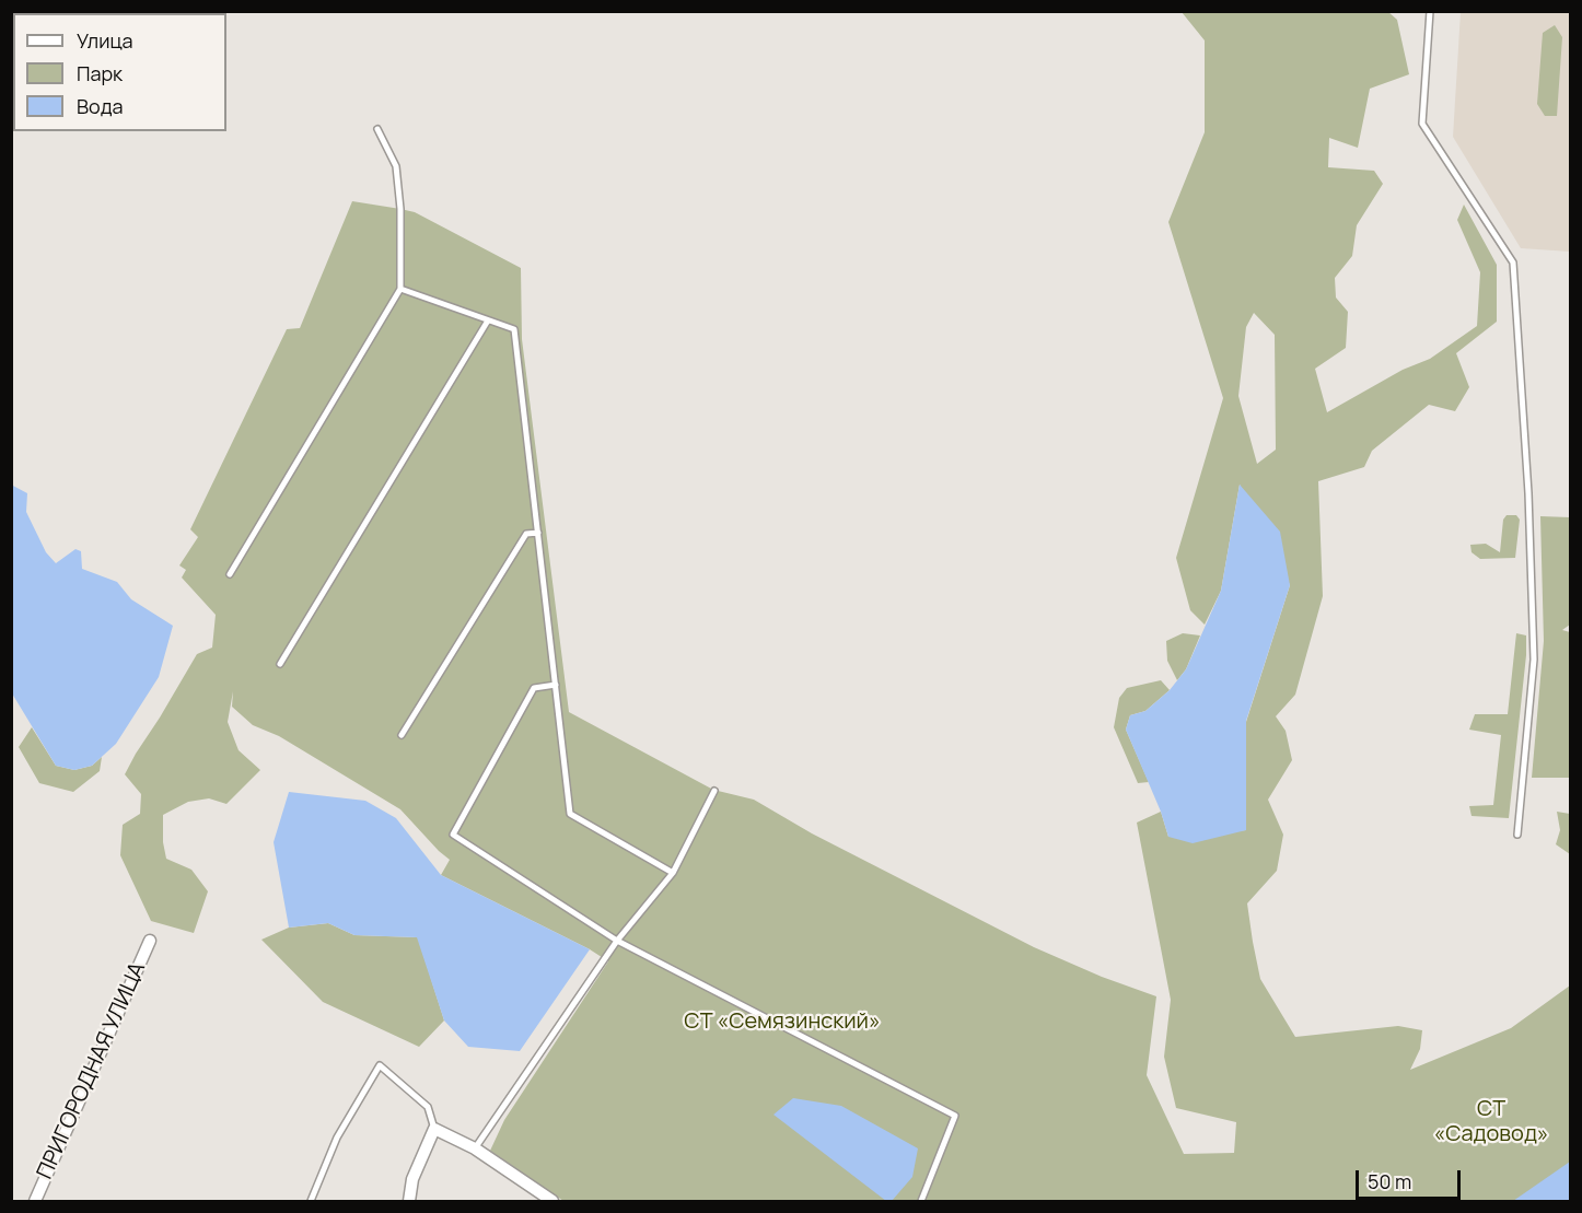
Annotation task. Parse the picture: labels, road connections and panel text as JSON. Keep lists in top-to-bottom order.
{
  "streets": {
    "street": ["ПРИГОРОДНАЯ УЛИЦА"]
  },
  "parks": ["СТ «Семязинский»", "СТ «Садовод»"],
  "legend": ["Улица", "Парк", "Вода"],
  "scale_bar": "50 m"
}
